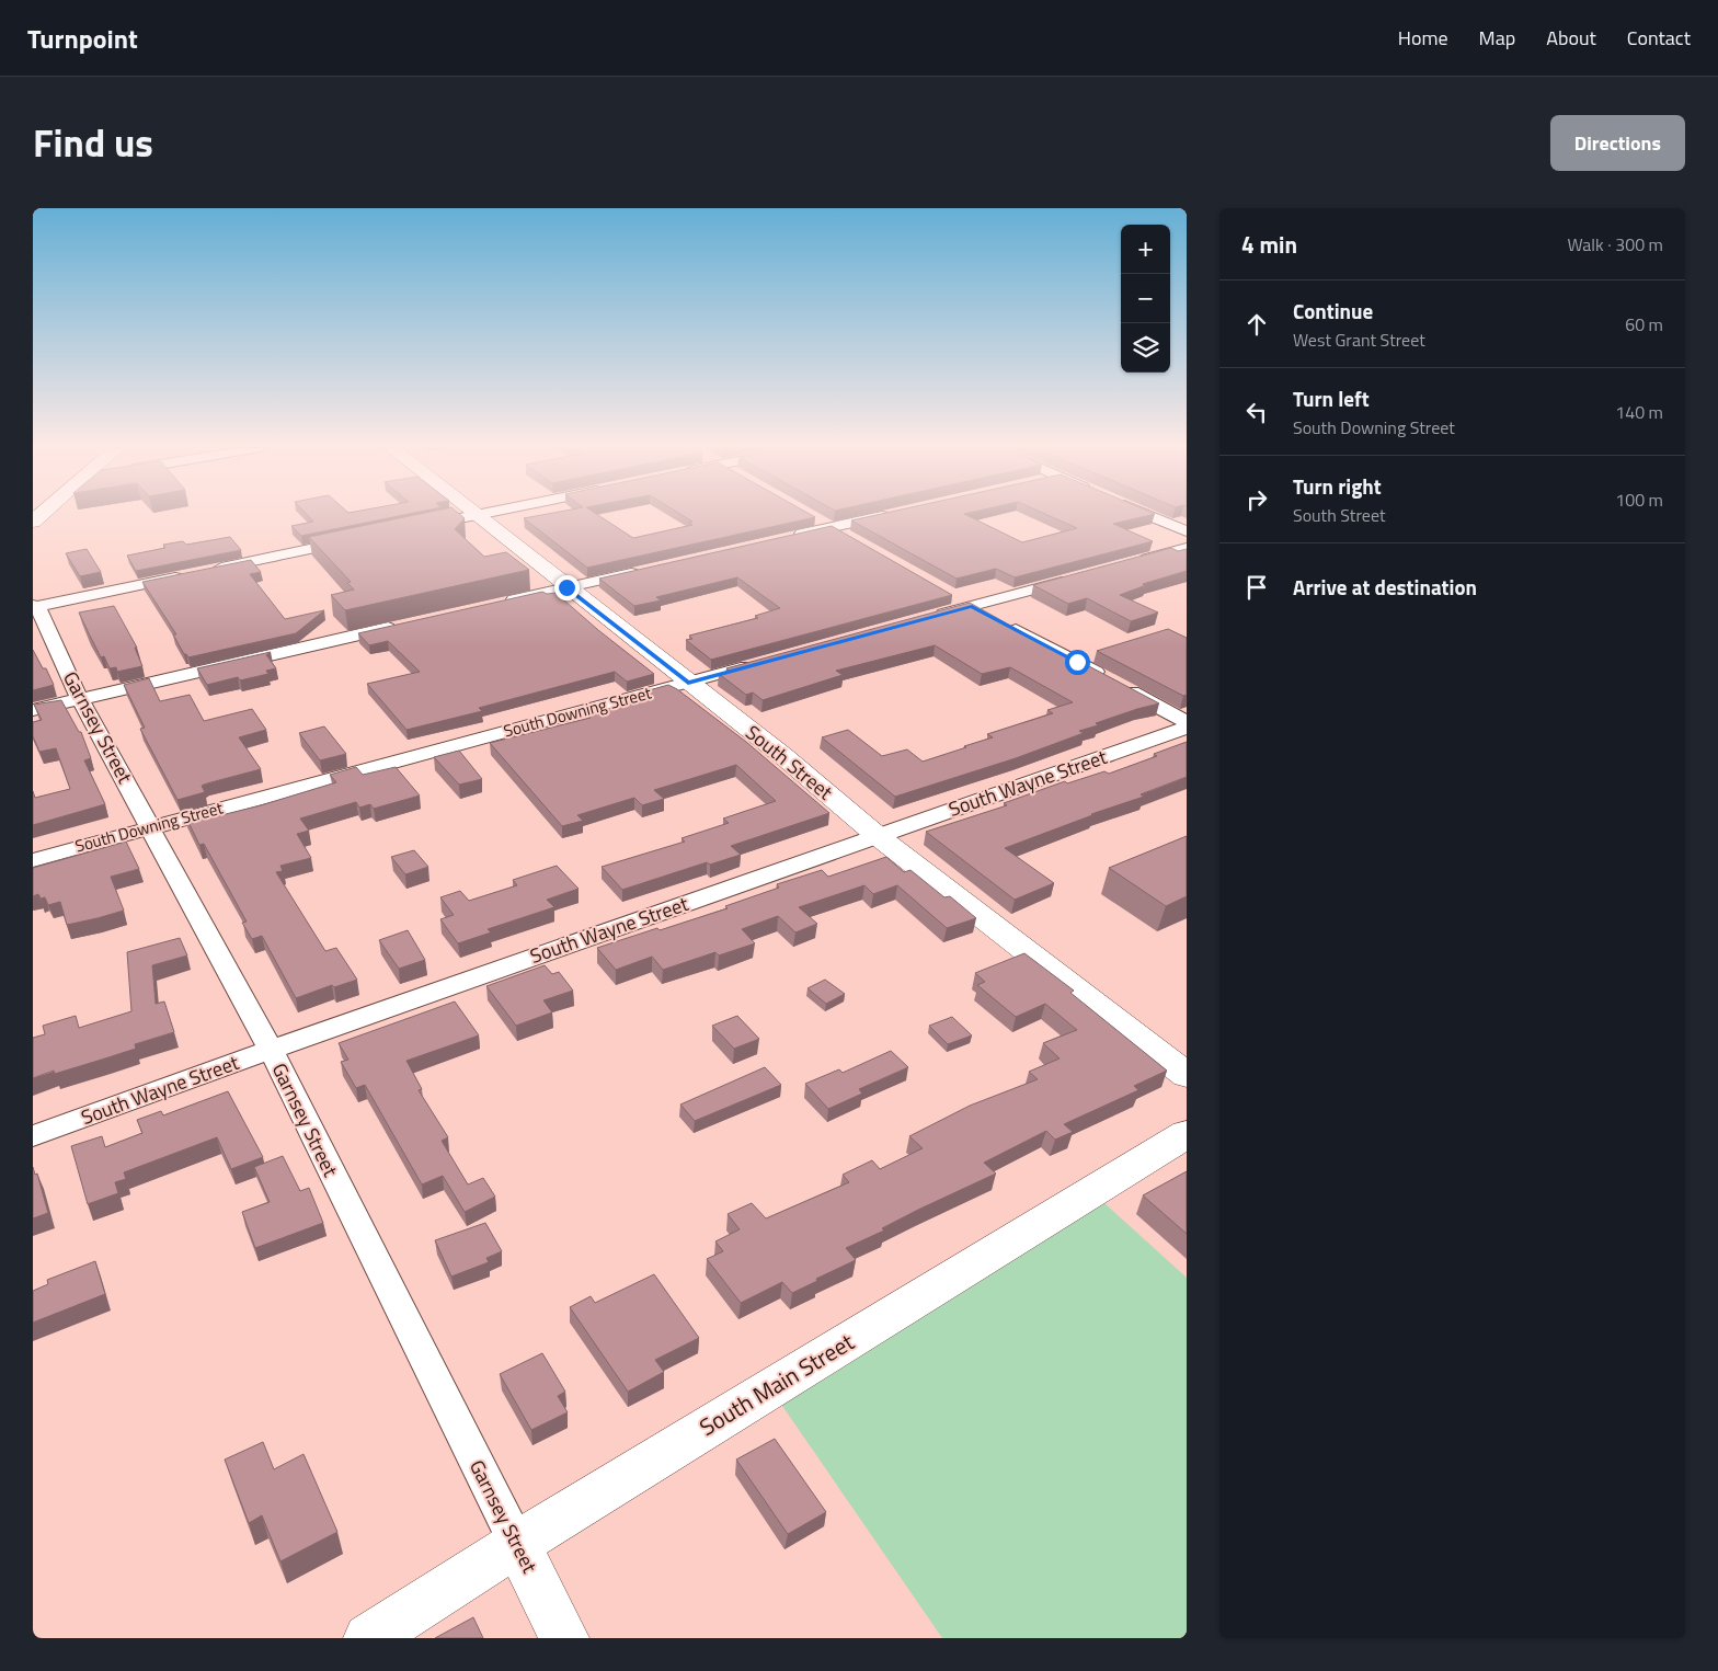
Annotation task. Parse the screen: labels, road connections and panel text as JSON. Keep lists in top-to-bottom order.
{
  "streets": {
    "street": [
      "South Downing Street",
      "Garnsey Street",
      "South Street",
      "South Wayne Street",
      "South Main Street"
    ]
  },
  "crossings": [
    ["South Downing Street", "Garnsey Street"],
    ["South Downing Street", "South Street"],
    ["Garnsey Street", "South Wayne Street"],
    ["Garnsey Street", "South Main Street"],
    ["South Street", "South Wayne Street"]
  ],
  "page": {
    "header": "Turnpoint",
    "nav": [
      "Home",
      "Map",
      "About",
      "Contact"
    ],
    "title": "Find us",
    "buttons": "Directions",
    "heading": ["4 min", "Walk · 300 m"],
    "map_buttons": ["+", "−"],
    "list": [
      ["Continue", "West Grant Street", "60 m"],
      ["Turn left", "South Downing Street", "140 m"],
      ["Turn right", "South Street", "100 m"],
      "Arrive at destination"
    ]
  }
}
